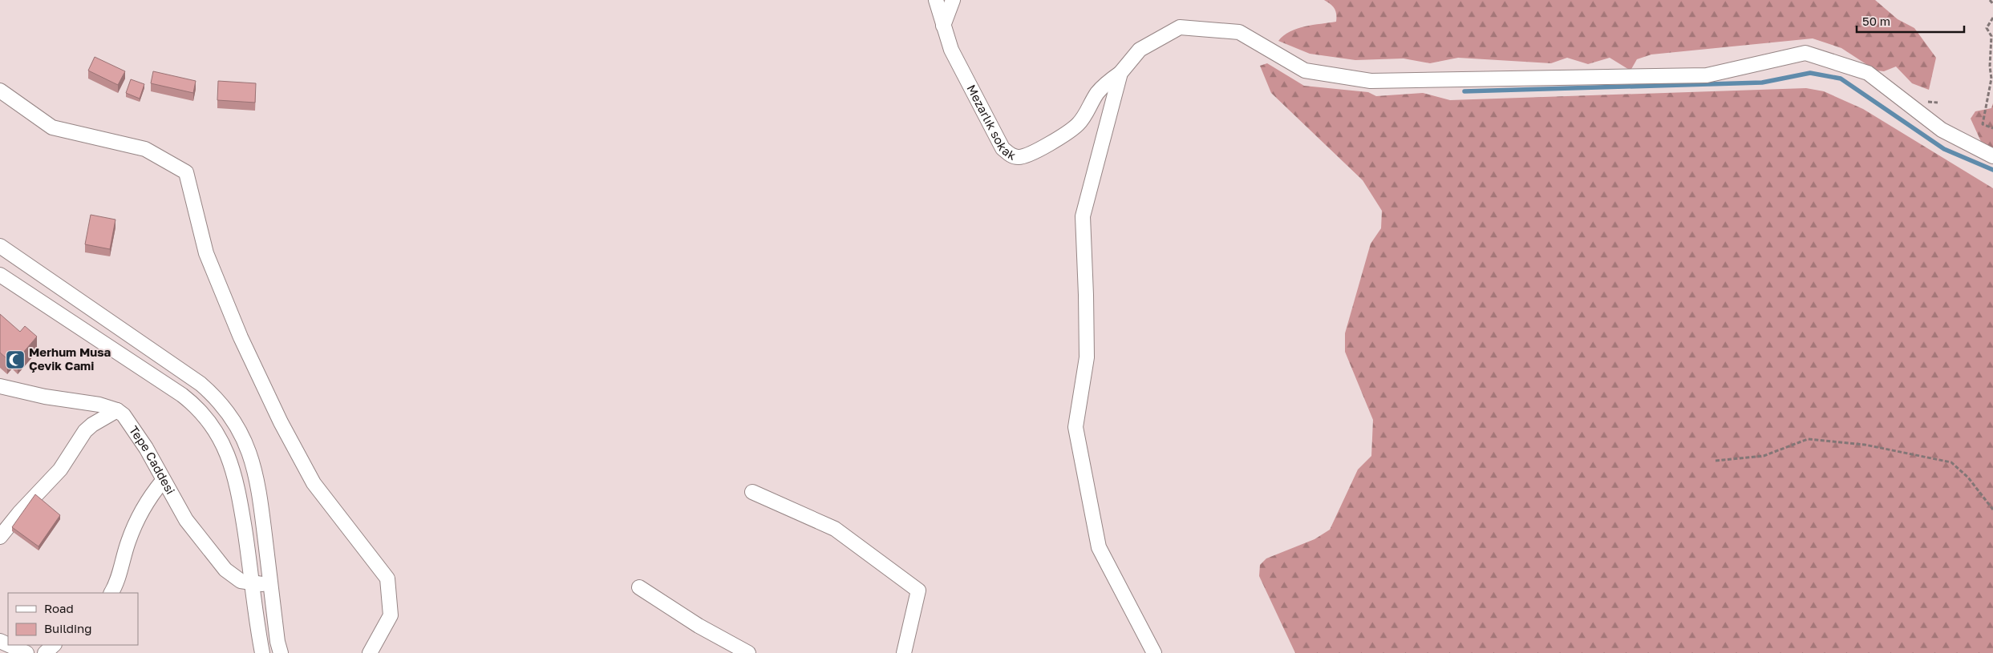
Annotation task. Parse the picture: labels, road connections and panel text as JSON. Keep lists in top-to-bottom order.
{
  "streets": {
    "street": ["Mezarlık sokak", "Tepe Caddesi"]
  },
  "places": {
    "mosque": ["Merhum Musa Çevik Cami"]
  },
  "legend": ["Road", "Building"],
  "scale_bar": "50 m"
}
